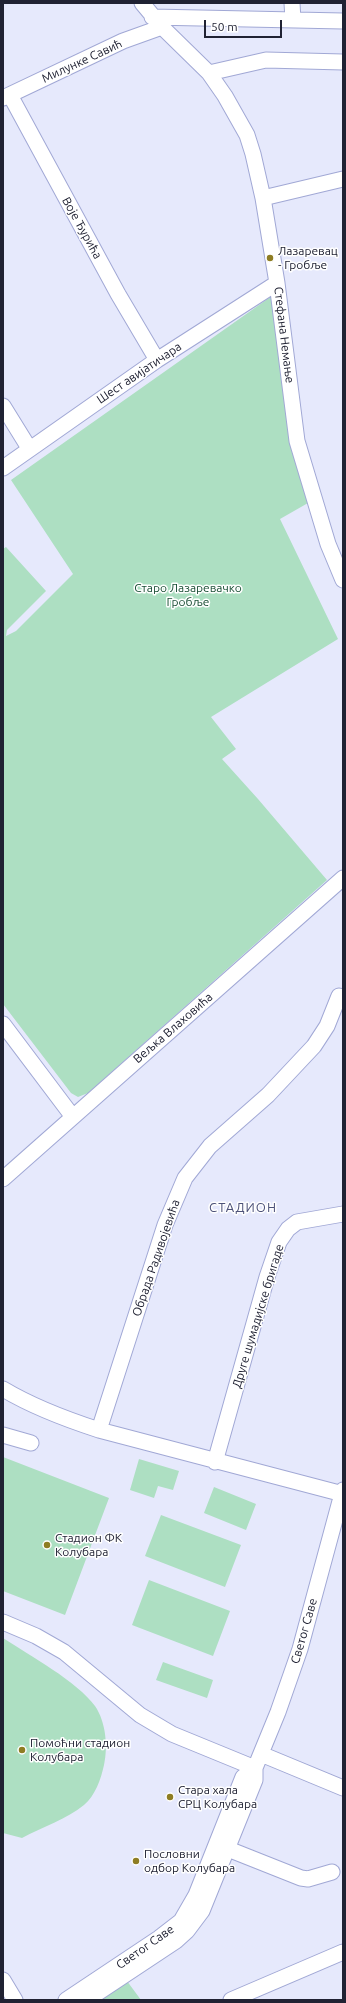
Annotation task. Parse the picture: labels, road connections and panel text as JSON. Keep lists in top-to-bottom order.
{
  "streets": {
    "street": [
      "Милунке Савић",
      "Воје Ђурића",
      "Стефана Немање",
      "Шест авијатичара",
      "Вељка Влаховића",
      "Обрада Радивојевића",
      "Друге шумадијске бригаде",
      "Светог Саве"
    ]
  },
  "crossings": [
    ["Милунке Савић", "Воје Ђурића"],
    ["Милунке Савић", "Стефана Немање"],
    ["Воје Ђурића", "Шест авијатичара"],
    ["Стефана Немање", "Шест авијатичара"]
  ],
  "districts": ["СТАДИОН"],
  "parks": ["Старо Лазаревачко Гробље"],
  "places": [
    "Лазаревац - Гробље",
    "Стадион ФК Колубара",
    "Помоћни стадион Колубара",
    "Стара хала СРЦ Колубара",
    "Пословни одбор Колубара"
  ],
  "scale_bar": "50 m"
}
